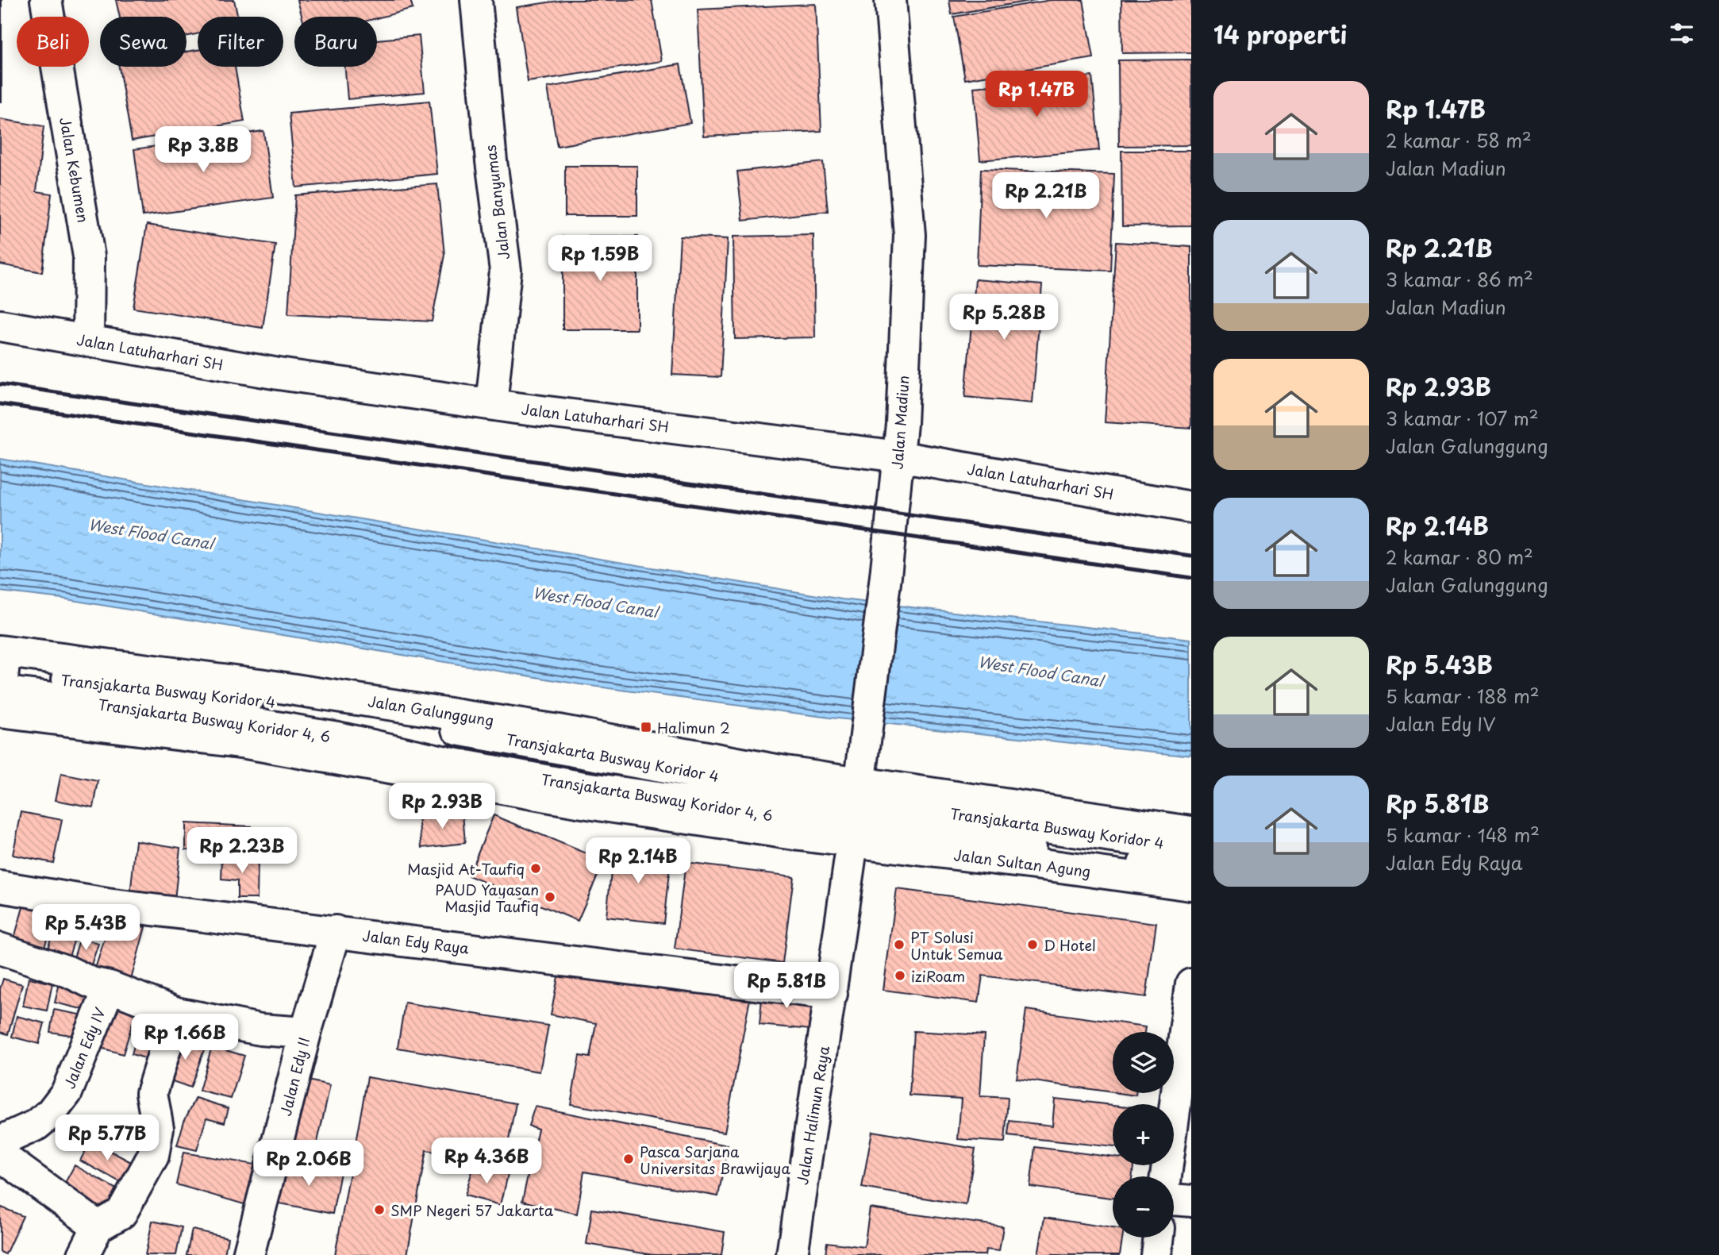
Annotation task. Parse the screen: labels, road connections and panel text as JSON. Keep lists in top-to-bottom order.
{
  "streets": {
    "street": [
      "Jalan Kebumen",
      "Jalan Banyumas",
      "Jalan Latuharhari SH",
      "Jalan Madiun",
      "Transjakarta Busway Koridor 4",
      "Jalan Galunggung",
      "Jalan Sultan Agung",
      "Jalan Edy Raya",
      "Jalan Edy IV",
      "Jalan Edy II",
      "Jalan Halimun Raya"
    ]
  },
  "crossings": [
    ["Jalan Kebumen", "Jalan Latuharhari SH"],
    ["Jalan Banyumas", "Jalan Latuharhari SH"],
    ["Jalan Latuharhari SH", "Jalan Madiun"],
    ["Jalan Madiun", "Transjakarta Busway Koridor 4"],
    ["Jalan Madiun", "Jalan Galunggung"],
    ["Jalan Madiun", "Jalan Sultan Agung"],
    ["Jalan Madiun", "Jalan Halimun Raya"],
    ["Transjakarta Busway Koridor 4", "Jalan Galunggung"],
    ["Transjakarta Busway Koridor 4", "Jalan Sultan Agung"],
    ["Transjakarta Busway Koridor 4", "Jalan Halimun Raya"],
    ["Jalan Galunggung", "Jalan Sultan Agung"],
    ["Jalan Galunggung", "Jalan Halimun Raya"],
    ["Jalan Sultan Agung", "Jalan Halimun Raya"],
    ["Jalan Edy Raya", "Jalan Edy II"],
    ["Jalan Edy Raya", "Jalan Halimun Raya"]
  ],
  "water": ["West Flood Canal"],
  "places": {
    "transit": ["Halimun 2"],
    "other": [
      "Masjid At-Taufiq",
      "PAUD Yayasan Masjid Taufiq",
      "PT Solusi Untuk Semua",
      "D Hotel",
      "iziRoam",
      "Pasca Sarjana Universitas Brawijaya",
      "SMP Negeri 57 Jakarta"
    ]
  },
  "page": {
    "heading": "14 properti",
    "chip": [
      "Beli",
      "Sewa",
      "Filter",
      "Baru"
    ],
    "list": [
      {
        "name": "Rp 1.47B",
        "note": "2 kamar · 58 m² · Jalan Madiun"
      },
      {
        "name": "Rp 2.21B",
        "note": "3 kamar · 86 m² · Jalan Madiun"
      },
      {
        "name": "Rp 2.93B",
        "note": "3 kamar · 107 m² · Jalan Galunggung"
      },
      {
        "name": "Rp 2.14B",
        "note": "2 kamar · 80 m² · Jalan Galunggung"
      },
      {
        "name": "Rp 5.43B",
        "note": "5 kamar · 188 m² · Jalan Edy IV"
      },
      {
        "name": "Rp 5.81B",
        "note": "5 kamar · 148 m² · Jalan Edy Raya"
      }
    ],
    "price": [
      "Rp 1.47B",
      "Rp 3.8B",
      "Rp 2.21B",
      "Rp 1.59B",
      "Rp 5.28B",
      "Rp 2.93B",
      "Rp 2.23B",
      "Rp 2.14B",
      "Rp 5.43B",
      "Rp 5.81B",
      "Rp 1.66B",
      "Rp 5.77B",
      "Rp 4.36B",
      "Rp 2.06B"
    ],
    "map_buttons": ["+", "−"]
  }
}
